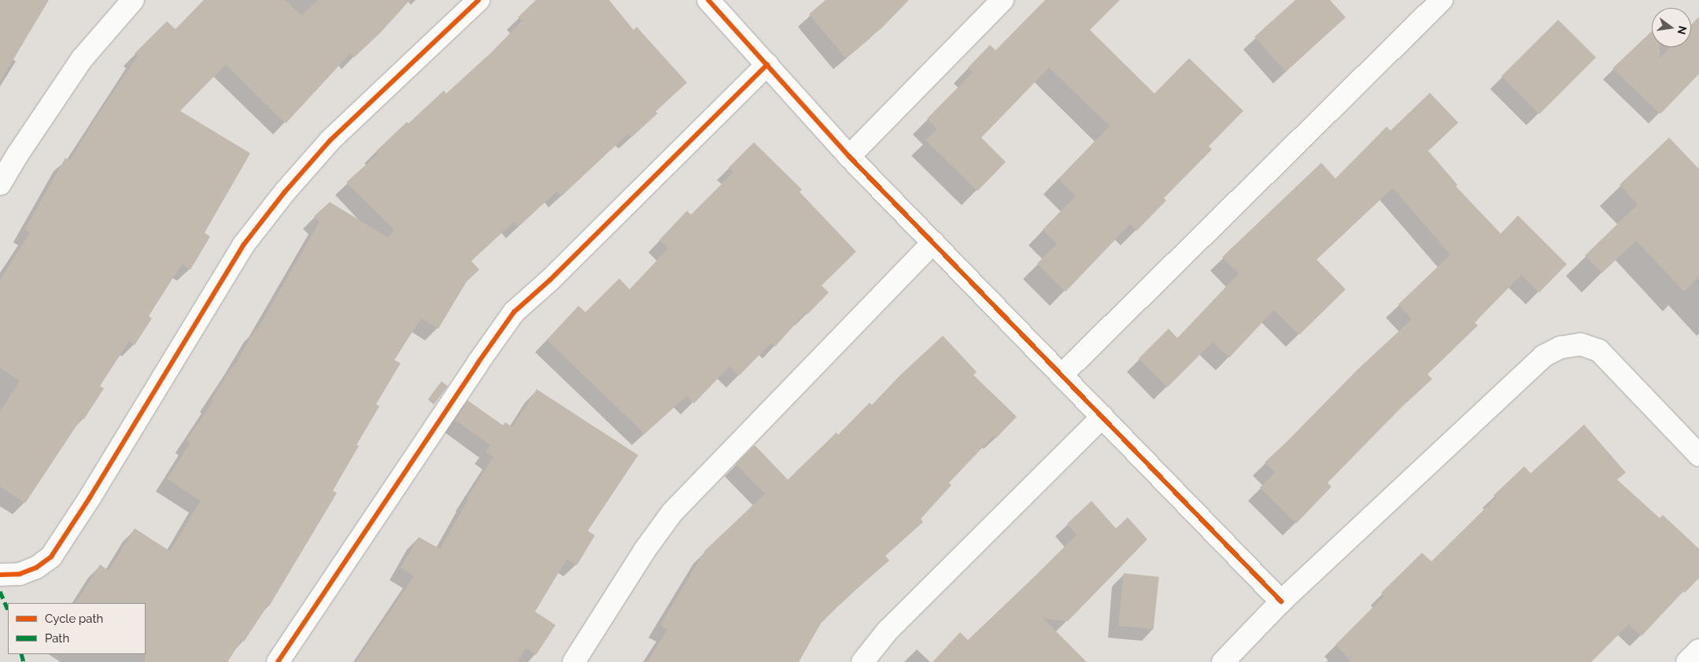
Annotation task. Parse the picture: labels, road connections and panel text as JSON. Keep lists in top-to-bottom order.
{
  "legend": ["Cycle path", "Path"],
  "north": "right"
}
